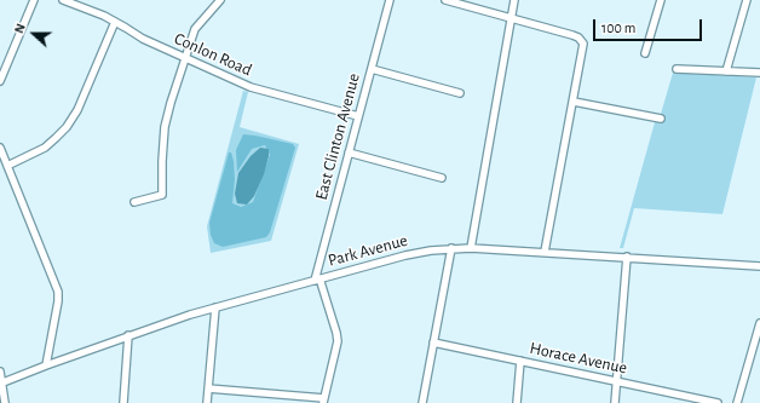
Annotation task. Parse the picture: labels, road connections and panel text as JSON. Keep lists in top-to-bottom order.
{
  "streets": {
    "street": [
      "Conlon Road",
      "East Clinton Avenue",
      "Park Avenue",
      "Horace Avenue"
    ]
  },
  "crossings": [
    ["Conlon Road", "East Clinton Avenue"],
    ["East Clinton Avenue", "Park Avenue"]
  ],
  "scale_bar": "100 m",
  "north": "left"
}
